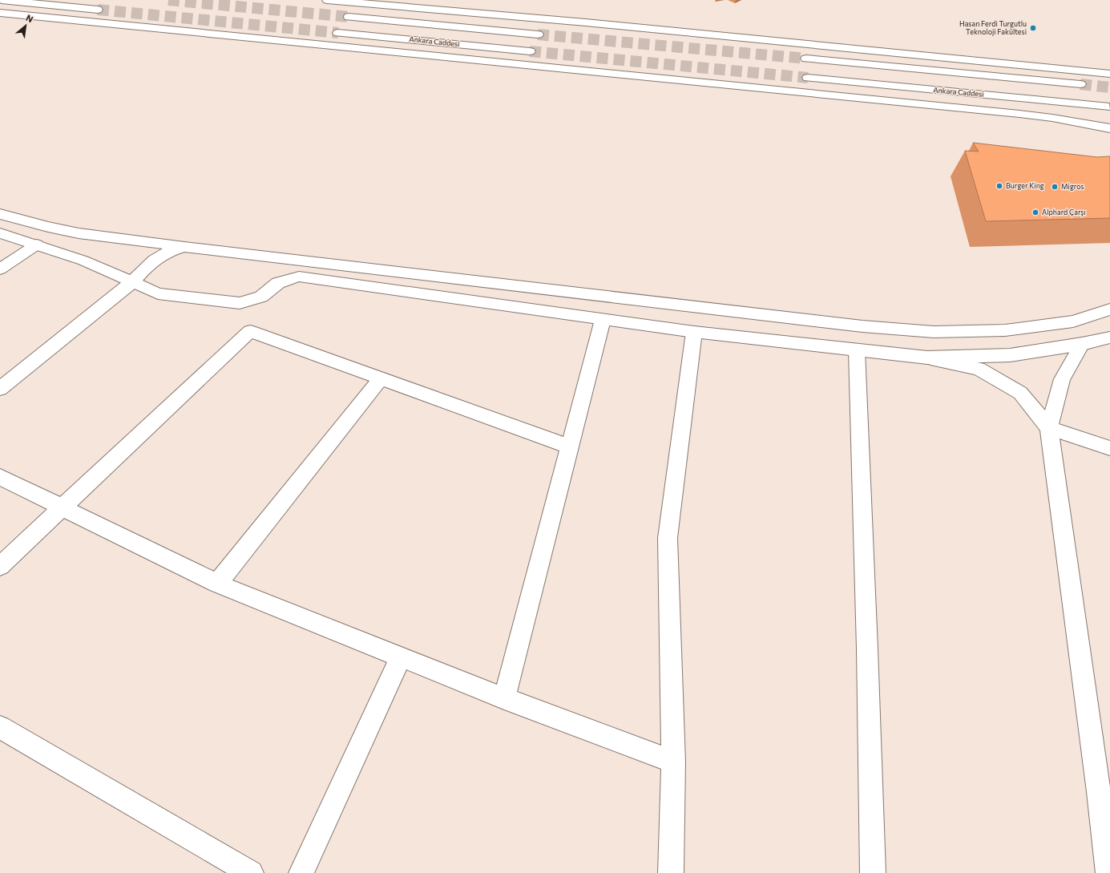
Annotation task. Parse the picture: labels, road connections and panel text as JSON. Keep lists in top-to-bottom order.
{
  "streets": {
    "main road": ["Ankara Caddesi"]
  },
  "places": [
    "Hasan Ferdi Turgutlu Teknoloji Fakültesi",
    "Burger King",
    "Migros",
    "Alphard Çarşı"
  ],
  "north": "top right"
}
